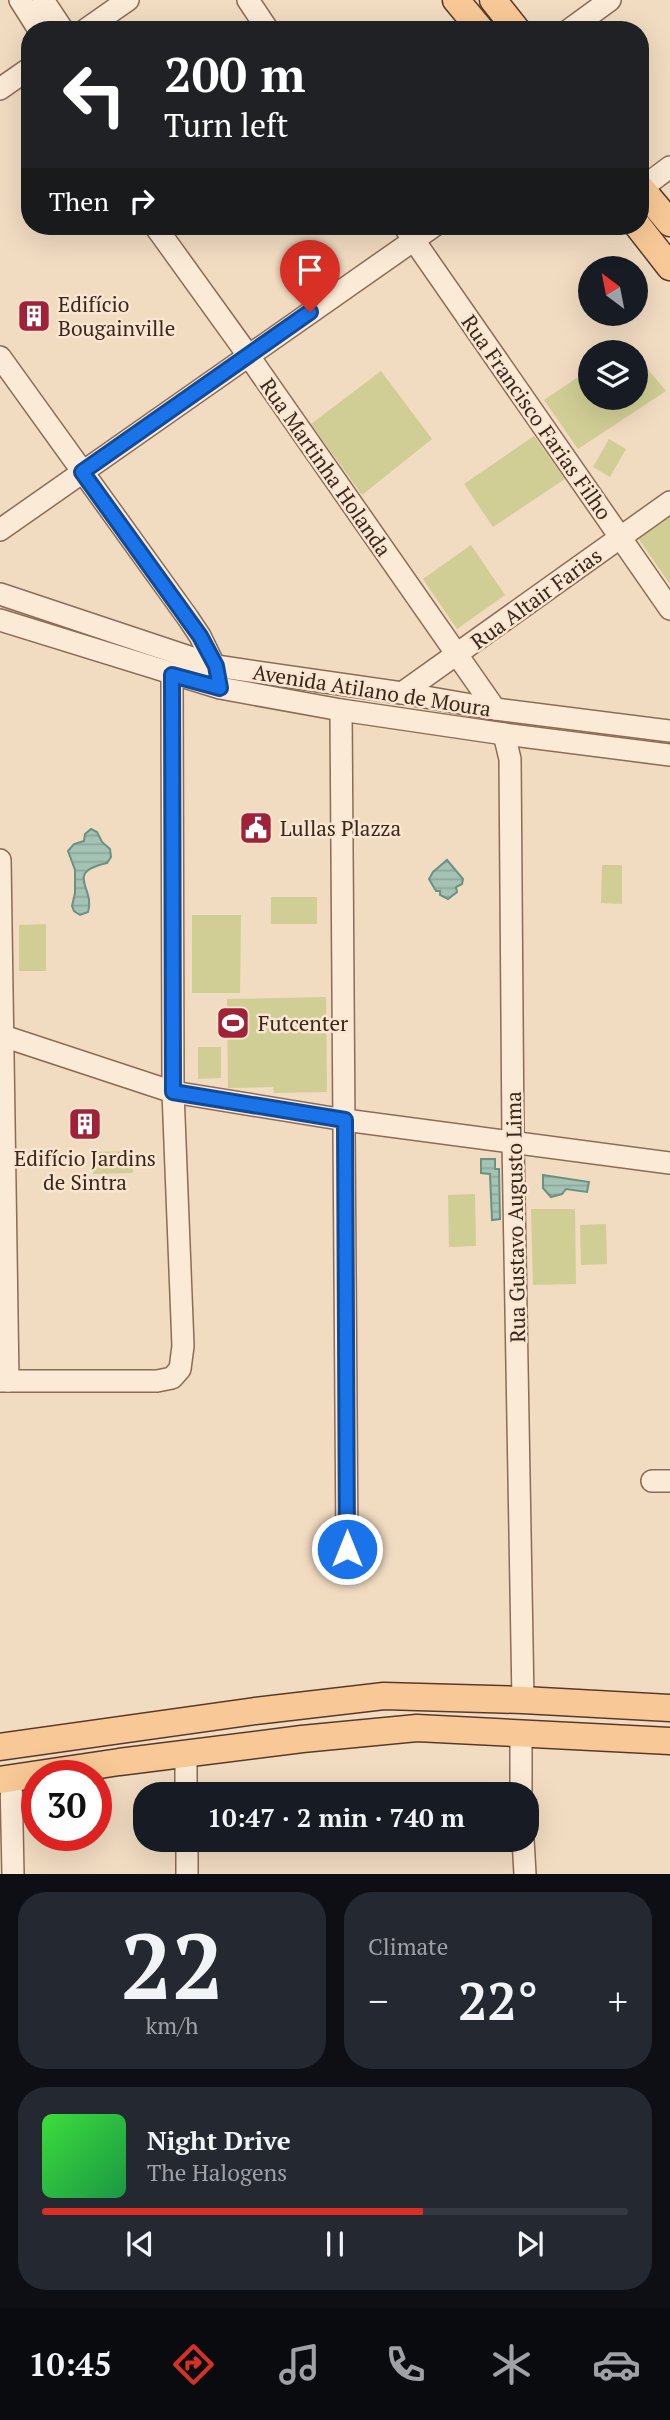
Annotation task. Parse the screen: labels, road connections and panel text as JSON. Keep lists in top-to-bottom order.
{
  "streets": {
    "street": [
      "Rua Francisco Farias Filho",
      "Rua Martinha Holanda",
      "Rua Altair Farias",
      "Avenida Atilano de Moura",
      "Rua Gustavo Augusto Lima"
    ]
  },
  "crossings": [
    ["Rua Francisco Farias Filho", "Rua Altair Farias"],
    ["Rua Martinha Holanda", "Rua Altair Farias"],
    ["Rua Martinha Holanda", "Avenida Atilano de Moura"],
    ["Rua Altair Farias", "Avenida Atilano de Moura"],
    ["Avenida Atilano de Moura", "Rua Gustavo Augusto Lima"]
  ],
  "places": {
    "building": ["Edifício Bougainville", "Edifício Jardins de Sintra"],
    "public building": ["Lullas Plazza"],
    "sports": ["Futcenter"]
  },
  "north": "top left",
  "page": {
    "turn": ["200 m", "Turn left"],
    "then": "Then",
    "limit": "30",
    "trip": "10:47 · 2 min · 740 m",
    "tile": [
      ["22", "km/h"],
      "Climate"
    ],
    "heat": ["−", "22°", "+"],
    "song": ["Night Drive", "The Halogens"],
    "tabs": "10:45"
  }
}
